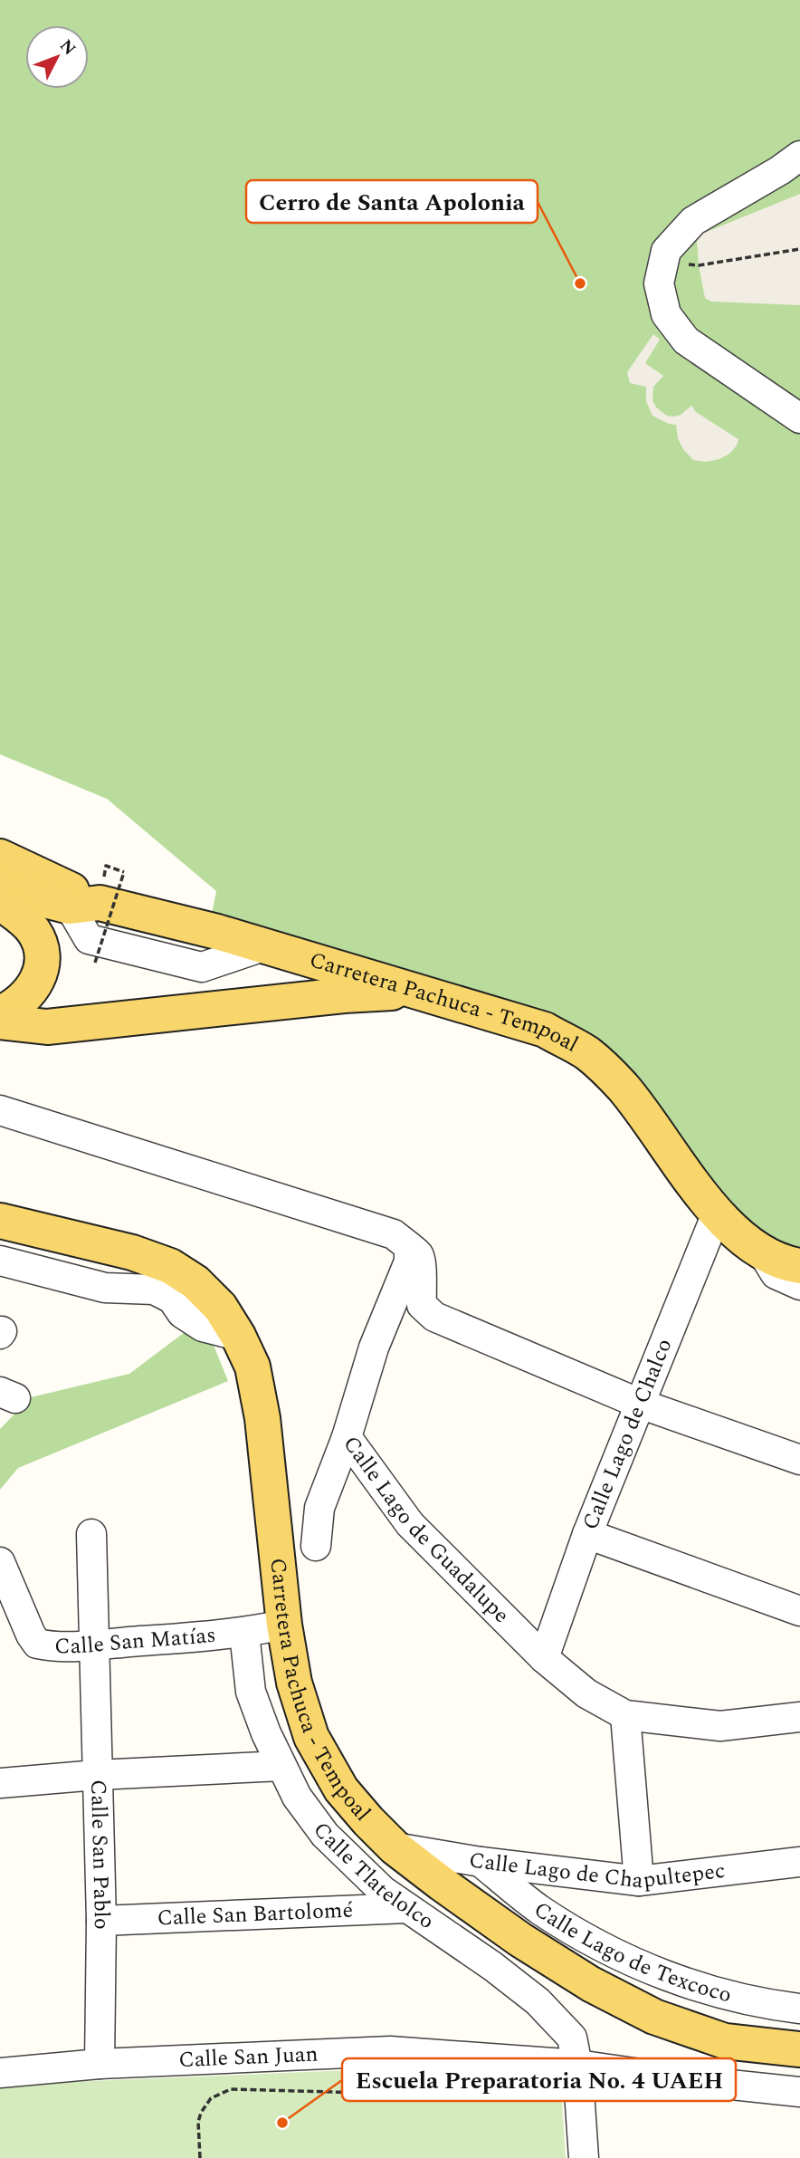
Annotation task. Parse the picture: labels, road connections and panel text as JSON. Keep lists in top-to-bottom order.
{
  "streets": {
    "main road": ["Carretera Pachuca - Tempoal"],
    "street": [
      "Calle Lago de Chalco",
      "Calle Lago de Guadalupe",
      "Calle San Matías",
      "Calle San Pablo",
      "Calle Lago de Chapultepec",
      "Calle Tlatelolco",
      "Calle San Bartolomé",
      "Calle Lago de Texcoco",
      "Calle San Juan"
    ]
  },
  "crossings": [
    ["Carretera Pachuca - Tempoal", "Calle Lago de Chalco"],
    ["Carretera Pachuca - Tempoal", "Calle San Matías"],
    ["Carretera Pachuca - Tempoal", "Calle Lago de Chapultepec"],
    ["Calle Lago de Chalco", "Calle Lago de Guadalupe"],
    ["Calle San Matías", "Calle San Pablo"],
    ["Calle San Matías", "Calle Tlatelolco"],
    ["Calle San Pablo", "Calle San Bartolomé"],
    ["Calle San Pablo", "Calle San Juan"],
    ["Calle Lago de Chapultepec", "Calle Lago de Texcoco"],
    ["Calle Tlatelolco", "Calle San Bartolomé"],
    ["Calle Tlatelolco", "Calle San Juan"]
  ],
  "places": ["Cerro de Santa Apolonia", "Escuela Preparatoria No. 4 UAEH"],
  "north": "top right"
}
